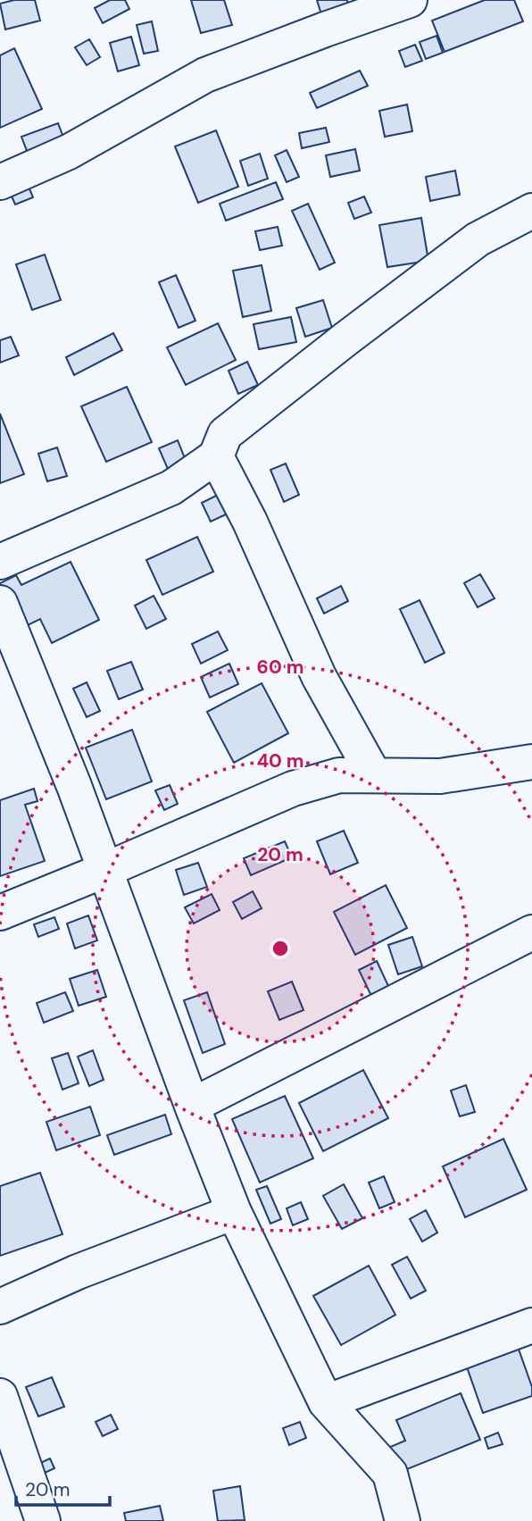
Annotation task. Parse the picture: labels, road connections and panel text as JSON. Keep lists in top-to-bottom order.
{
  "scale_bar": "20 m",
  "rings": ["60 m", "40 m", "20 m"]
}
